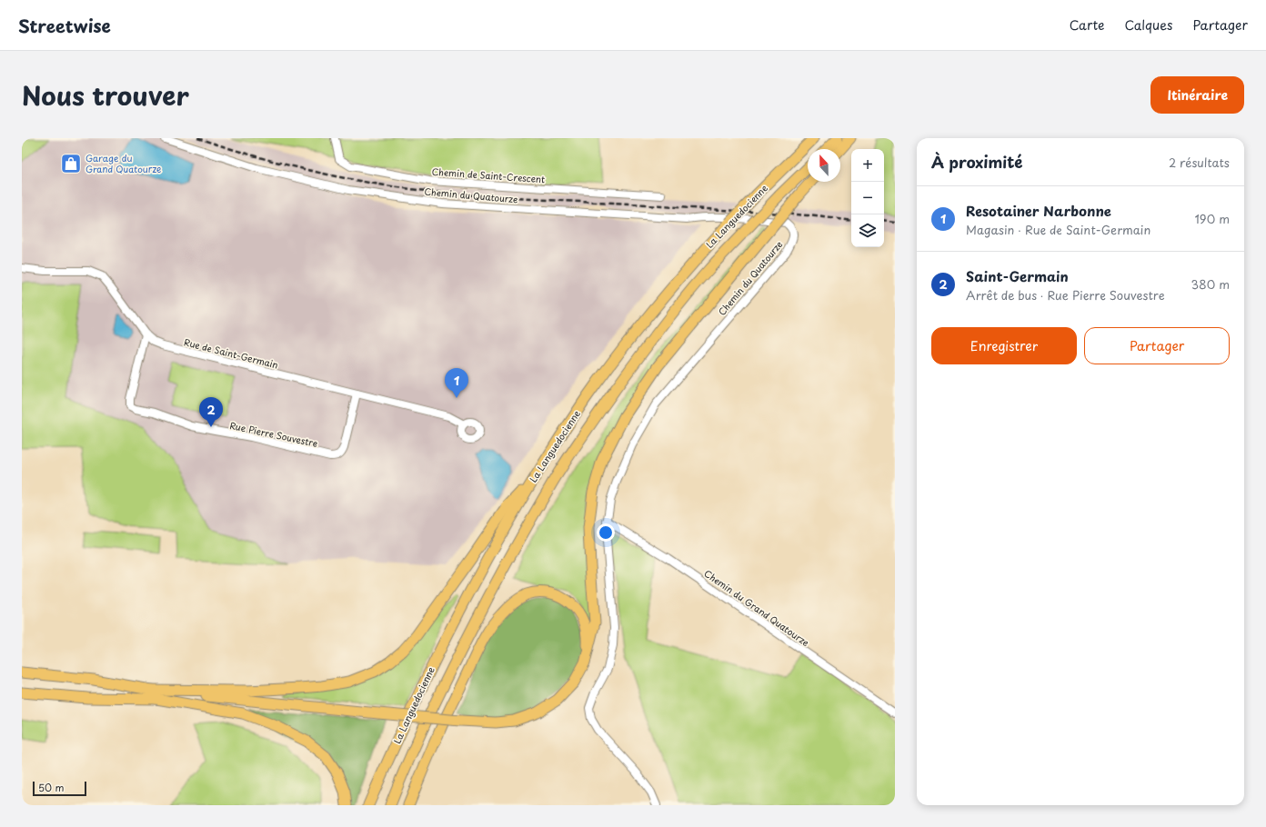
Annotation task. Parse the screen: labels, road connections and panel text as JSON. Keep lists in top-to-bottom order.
{
  "streets": {
    "highway": ["La Languedocienne"],
    "street": [
      "Chemin de Saint-Crescent",
      "Chemin du Quatourze",
      "Rue de Saint-Germain",
      "Rue Pierre Souvestre",
      "Chemin du Grand Quatourze"
    ]
  },
  "crossings": [
    ["Chemin du Quatourze", "Chemin du Grand Quatourze"],
    ["Rue de Saint-Germain", "Rue Pierre Souvestre"]
  ],
  "places": {
    "shop": ["Garage du Grand Quatourze"]
  },
  "scale_bar": "50 m",
  "north": "top",
  "page": {
    "header": "Streetwise",
    "nav": ["Carte", "Calques", "Partager"],
    "title": "Nous trouver",
    "buttons": [
      "Itinéraire",
      ["Enregistrer", "Partager"]
    ],
    "heading": ["À proximité", "2 résultats"],
    "map_buttons": ["+", "−"],
    "list": [
      {
        "mark": "1",
        "name": "Resotainer Narbonne",
        "note": "Magasin · Rue de Saint-Germain",
        "value": "190 m"
      },
      {
        "mark": "2",
        "name": "Saint-Germain",
        "note": "Arrêt de bus · Rue Pierre Souvestre",
        "value": "380 m"
      }
    ],
    "pins": ["1", "2"],
    "scale": "50 m"
  }
}
